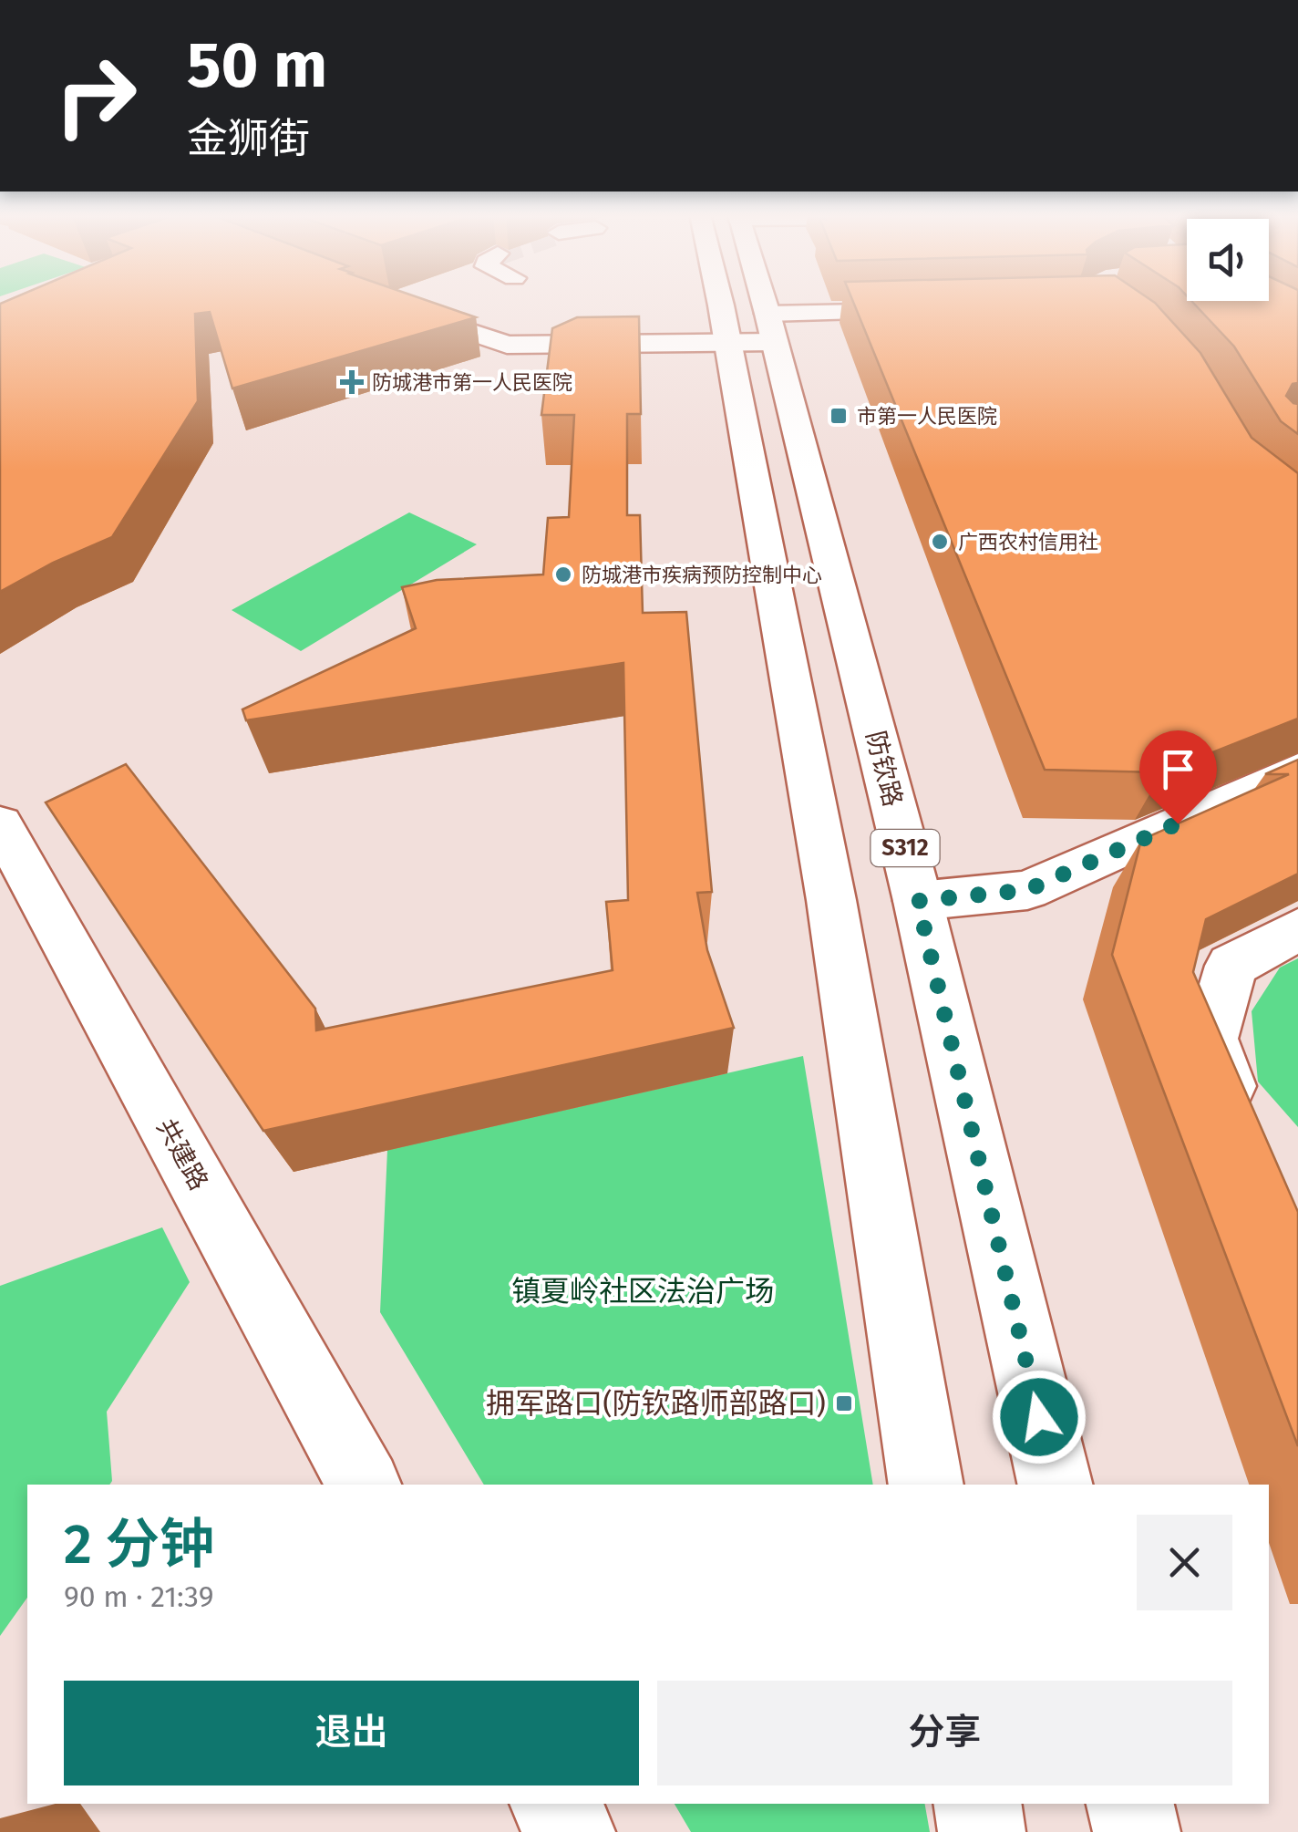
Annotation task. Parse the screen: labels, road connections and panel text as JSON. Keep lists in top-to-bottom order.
{
  "streets": {
    "main road": ["防钦路", "S312", "共建路"]
  },
  "parks": ["镇夏岭社区法治广场"],
  "places": {
    "health": ["防城港市第一人民医院"],
    "transit": ["市第一人民医院", "拥军路口(防钦路师部路口)"],
    "other": ["广西农村信用社", "防城港市疾病预防控制中心"]
  },
  "page": {
    "turn": ["50 m", "金狮街"],
    "heading": ["2 分钟", "90 m · 21:39"],
    "buttons": ["退出", "分享"]
  }
}
